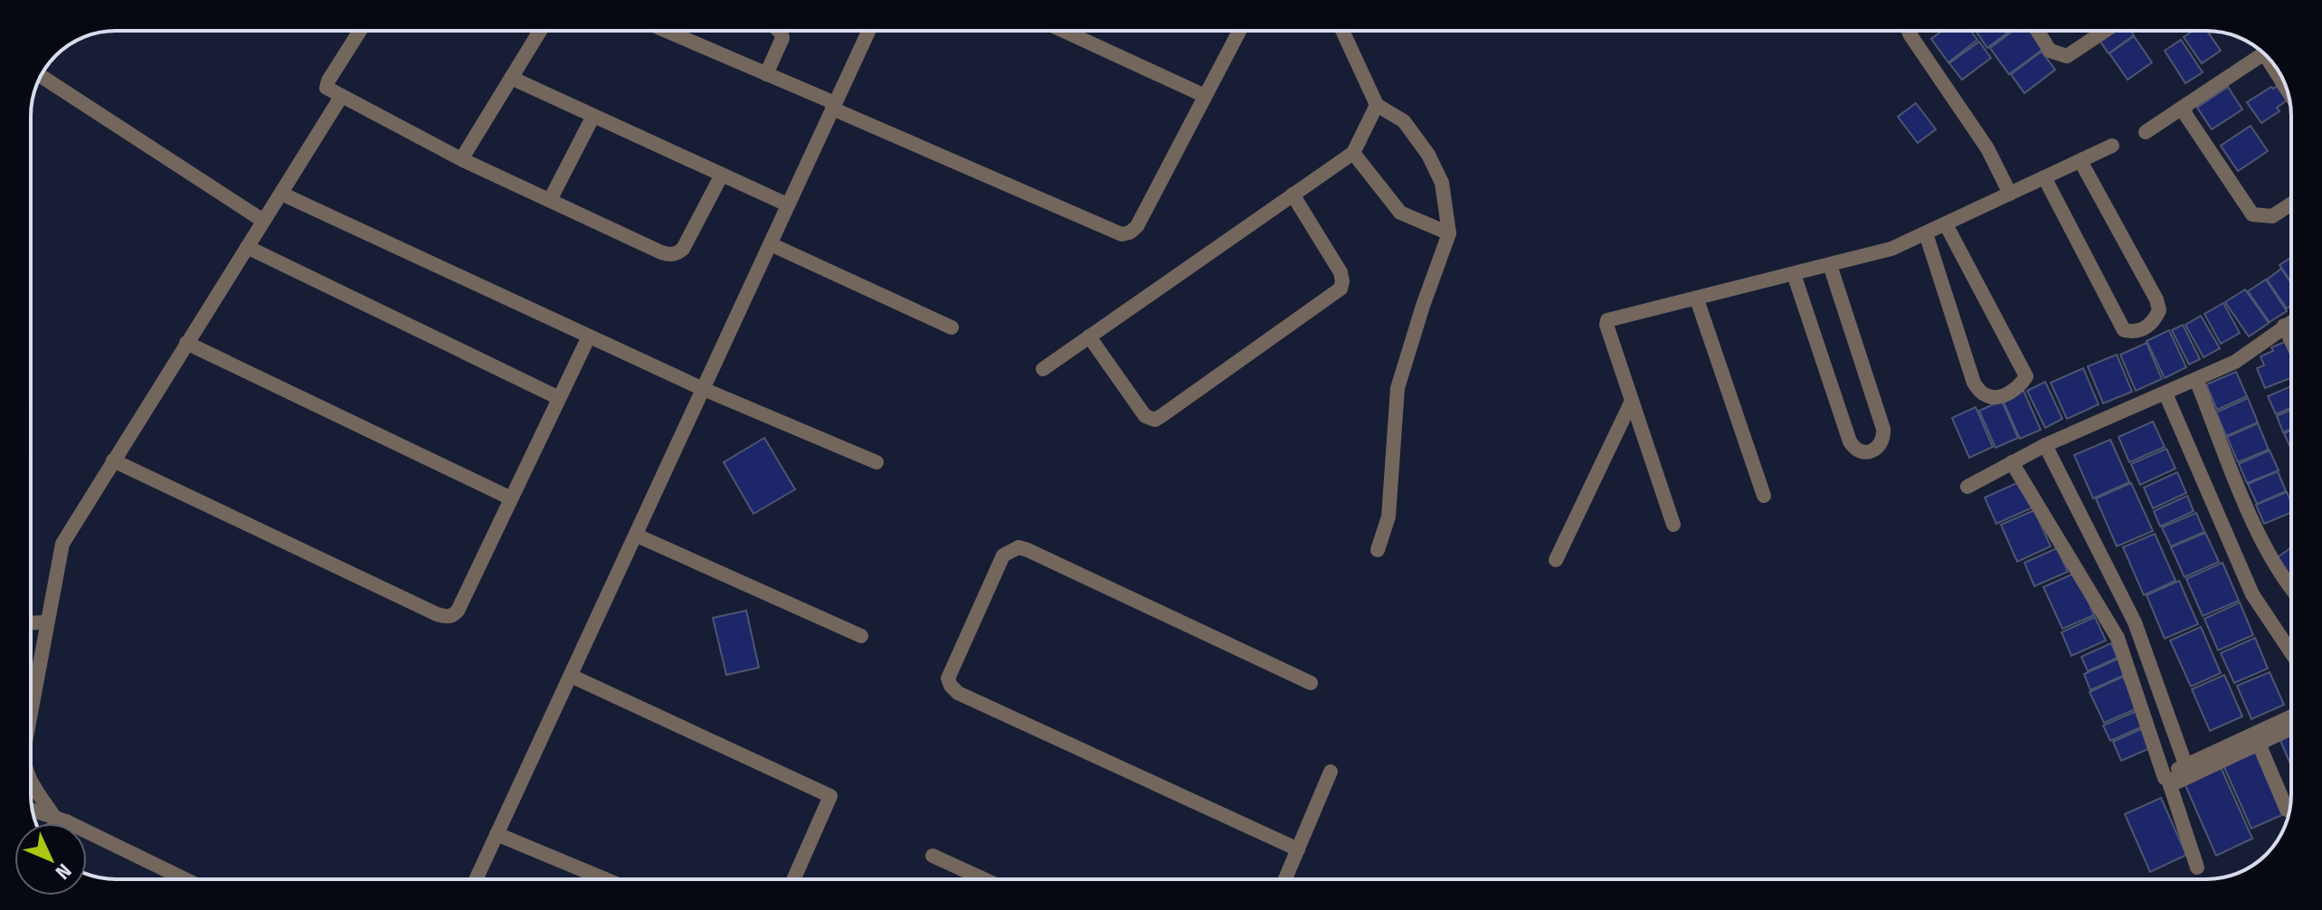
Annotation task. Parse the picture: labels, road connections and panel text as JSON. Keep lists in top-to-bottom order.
{
  "north": "bottom right"
}
